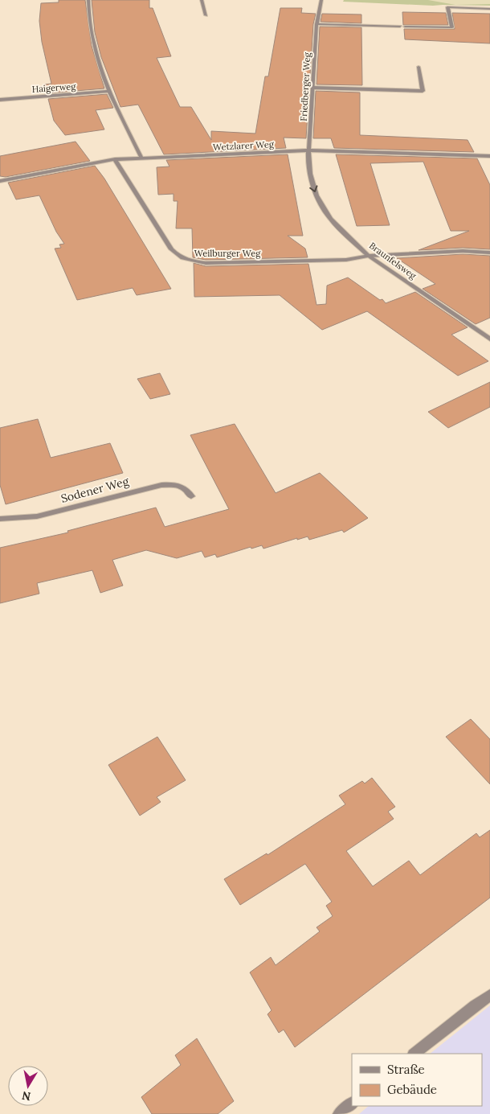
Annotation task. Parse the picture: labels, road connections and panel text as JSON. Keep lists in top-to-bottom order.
{
  "streets": {
    "street": [
      "Friedberger Weg",
      "Haigerweg",
      "Wetzlarer Weg",
      "Weilburger Weg",
      "Braunfelsweg",
      "Sodener Weg"
    ]
  },
  "crossings": [
    ["Friedberger Weg", "Wetzlarer Weg"],
    ["Friedberger Weg", "Braunfelsweg"],
    ["Wetzlarer Weg", "Weilburger Weg"],
    ["Wetzlarer Weg", "Braunfelsweg"],
    ["Weilburger Weg", "Braunfelsweg"]
  ],
  "one_way": ["Braunfelsweg"],
  "legend": ["Straße", "Gebäude"],
  "north": "bottom"
}
